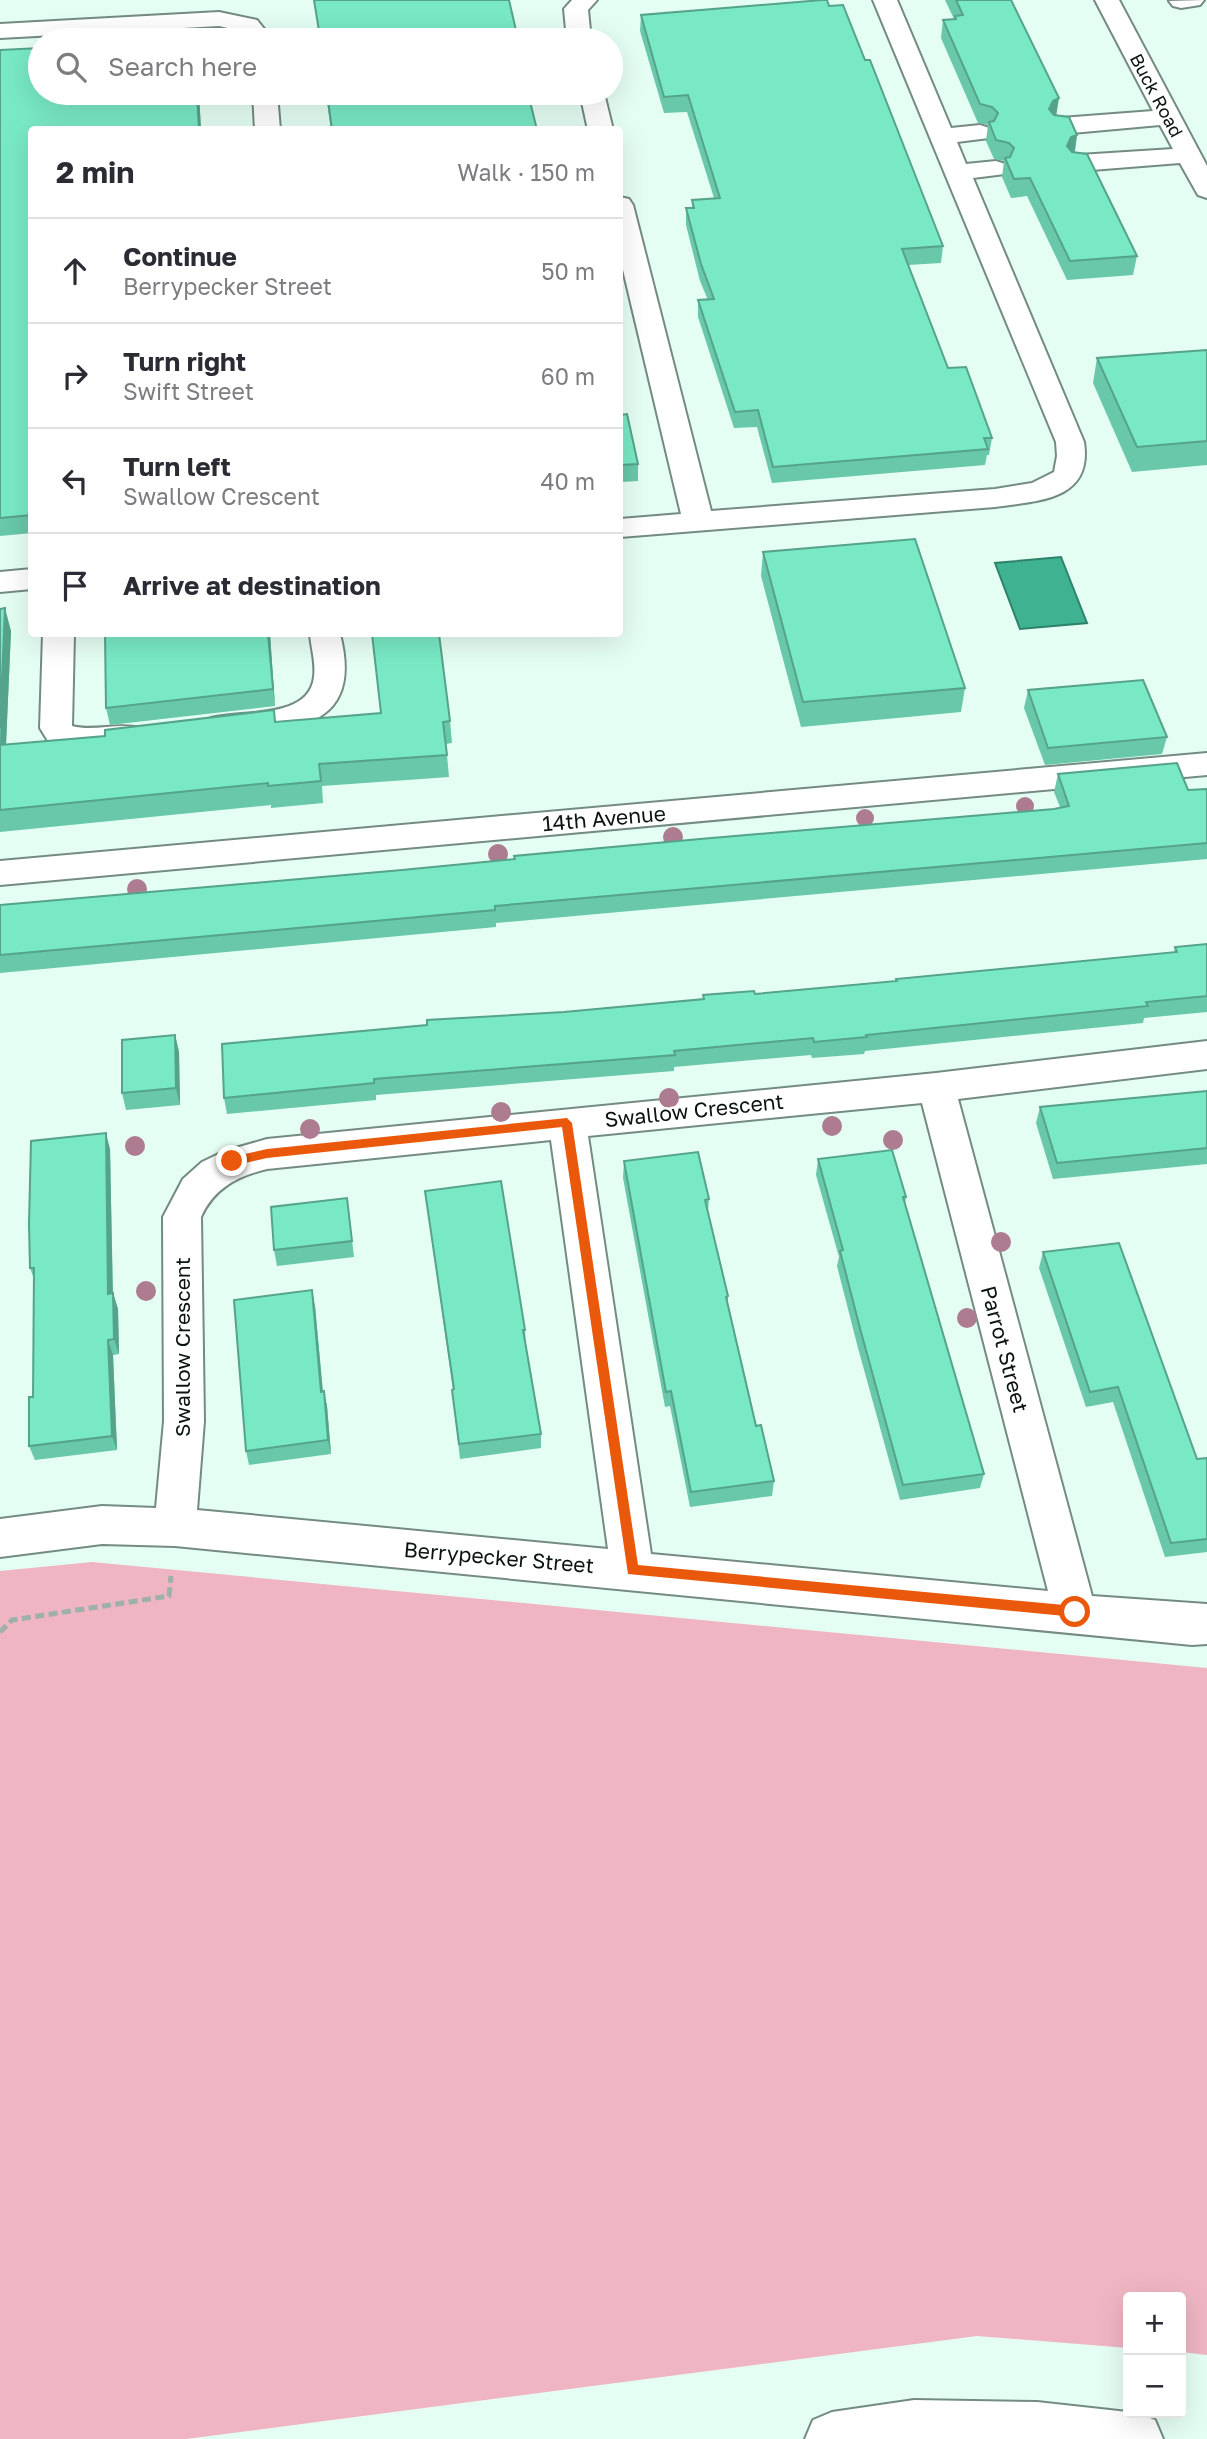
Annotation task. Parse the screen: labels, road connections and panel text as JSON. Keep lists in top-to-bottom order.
{
  "streets": {
    "street": [
      "Buck Road",
      "14th Avenue",
      "Swallow Crescent",
      "Parrot Street",
      "Berrypecker Street"
    ]
  },
  "crossings": [
    ["Swallow Crescent", "Parrot Street"],
    ["Swallow Crescent", "Berrypecker Street"],
    ["Parrot Street", "Berrypecker Street"]
  ],
  "page": {
    "search": "Search here",
    "heading": ["2 min", "Walk · 150 m"],
    "list": [
      ["Continue", "Berrypecker Street", "50 m"],
      ["Turn right", "Swift Street", "60 m"],
      ["Turn left", "Swallow Crescent", "40 m"],
      "Arrive at destination"
    ],
    "map_buttons": ["+", "−"]
  }
}
